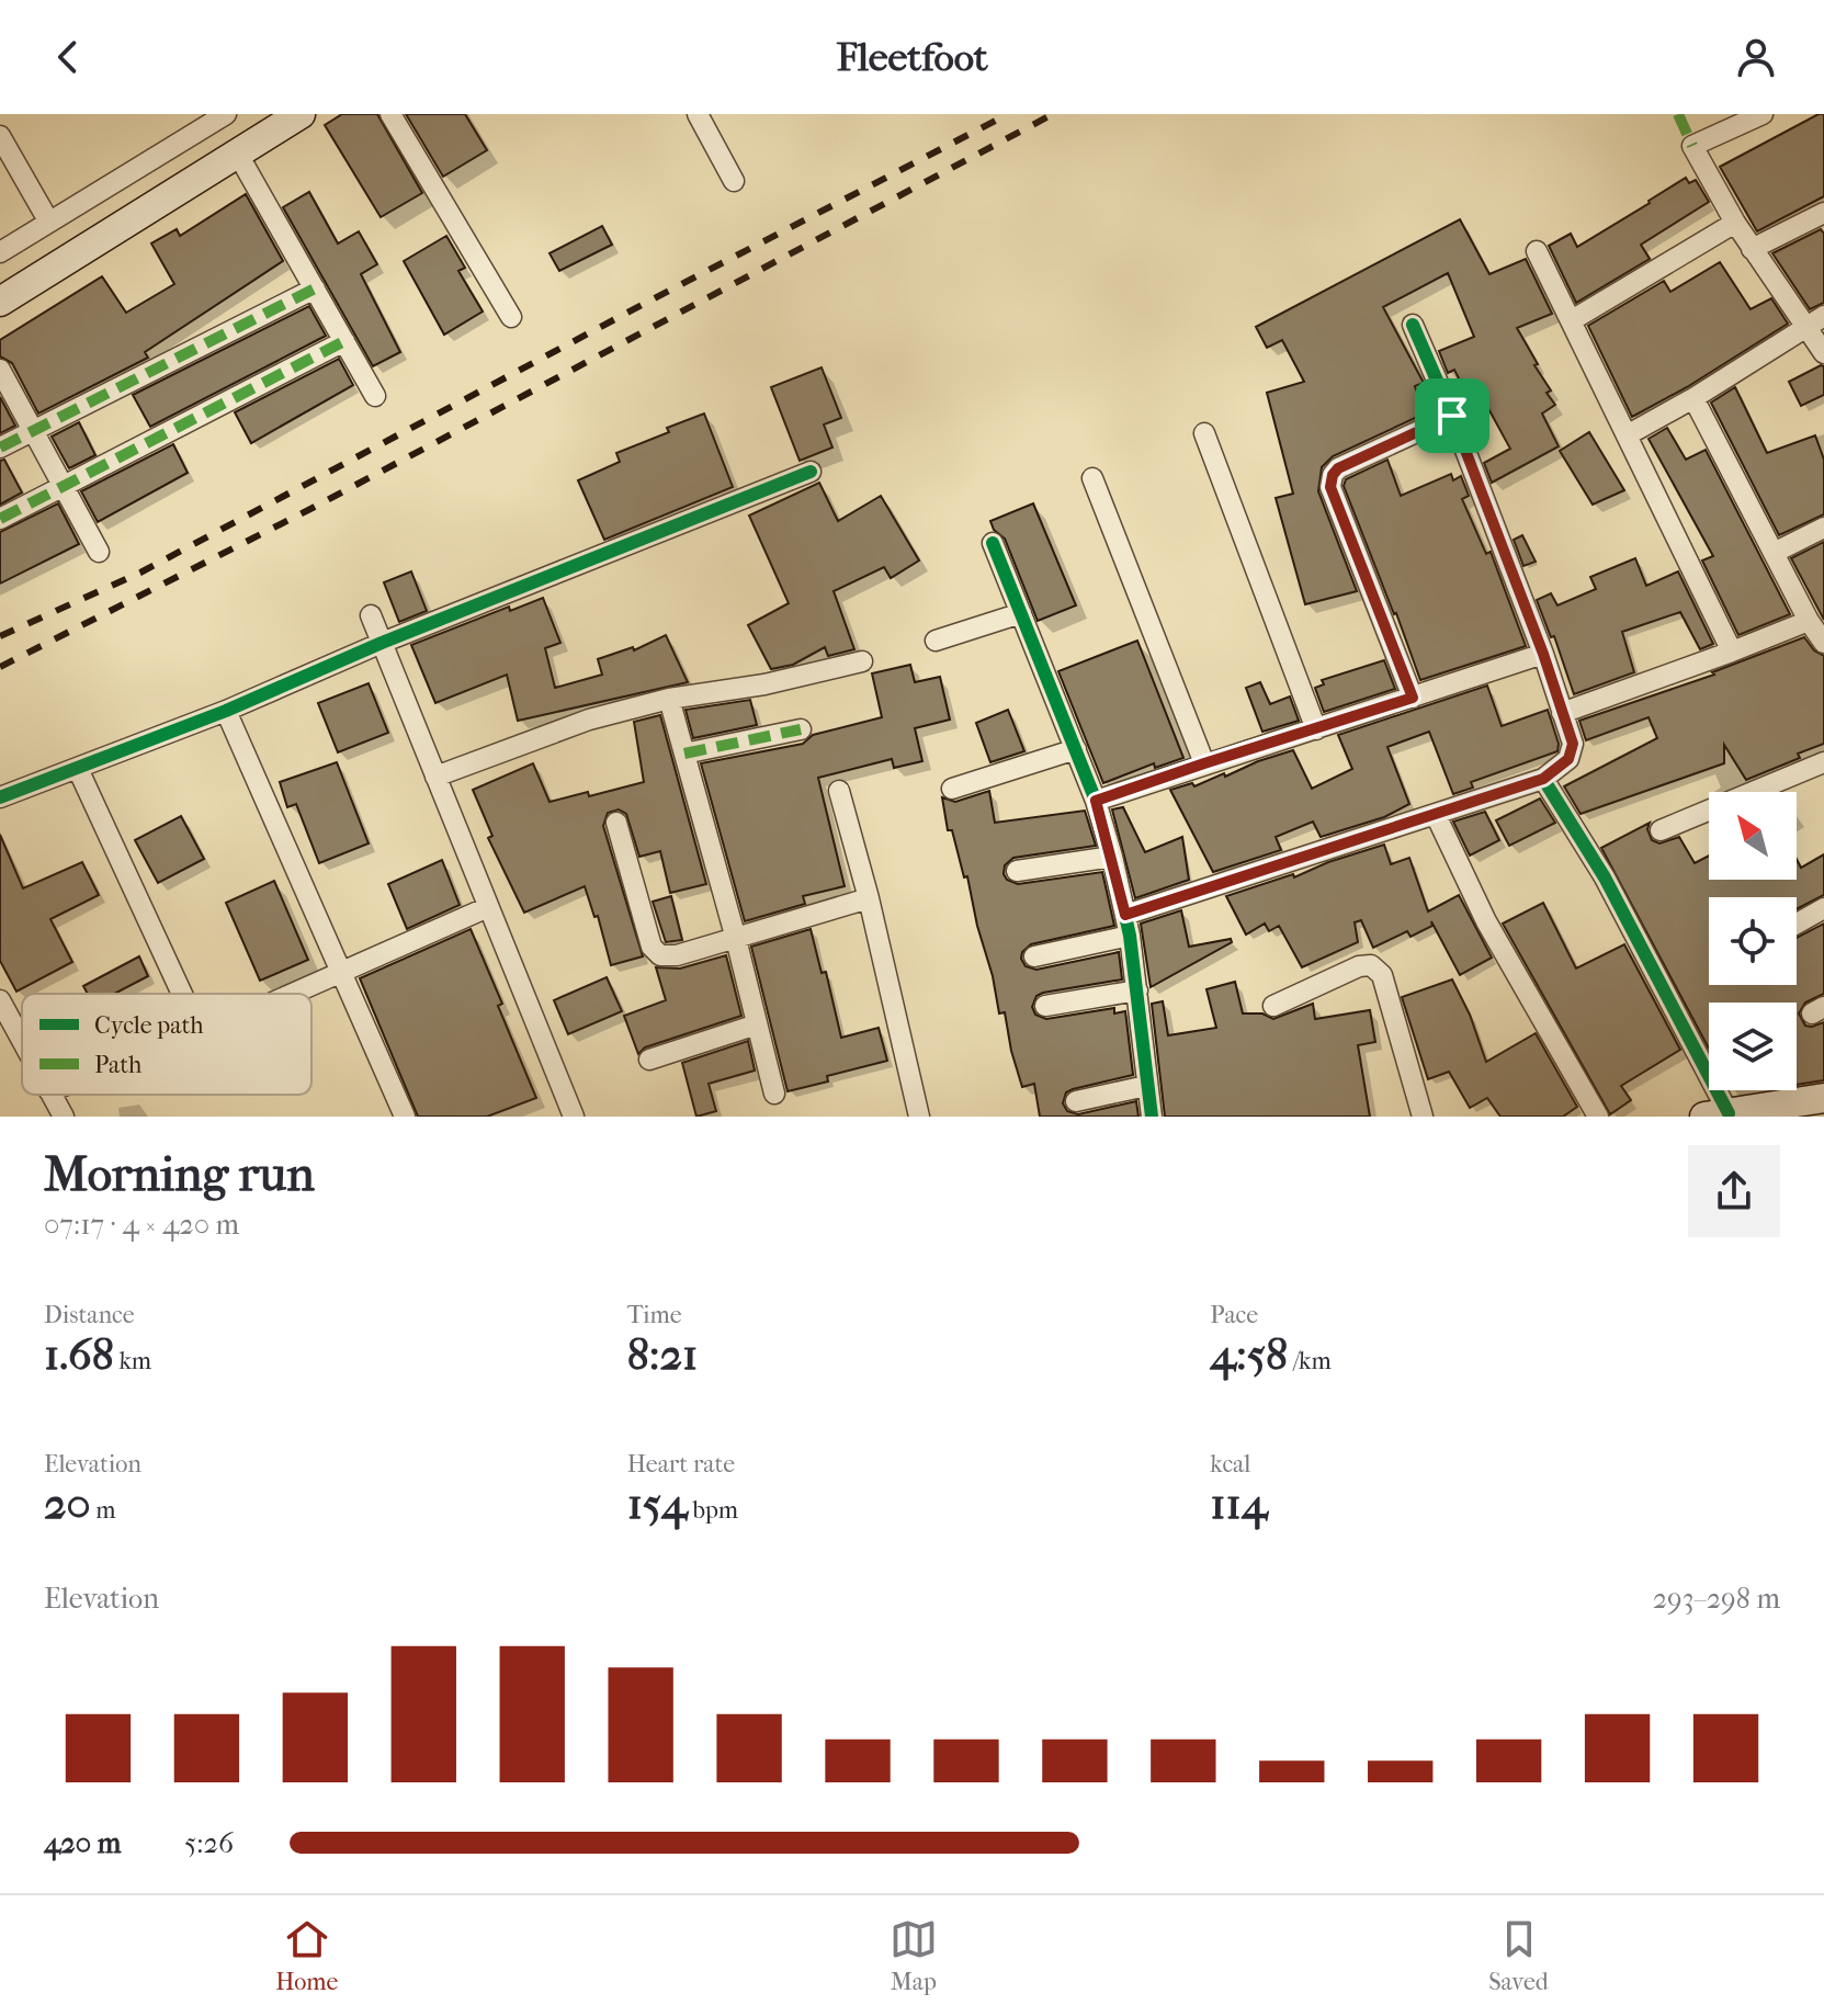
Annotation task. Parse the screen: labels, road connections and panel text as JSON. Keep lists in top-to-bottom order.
{
  "legend": ["Cycle path", "Path"],
  "north": "top left",
  "page": {
    "header": "Fleetfoot",
    "heading": ["Morning run", "07:17 · 4 × 420 m"],
    "stats": [
      ["Distance", "1.68 km"],
      ["Time", "8:21"],
      ["Pace", "4:58 /km"],
      ["Elevation", "20 m"],
      ["Heart rate", "154 bpm"],
      ["kcal", "114"]
    ],
    "chart": ["Elevation", "293–298 m"],
    "list": [
      {
        "name": "420 m",
        "note": "5:26"
      }
    ],
    "tabs": ["Home", "Map", "Saved"]
  }
}
